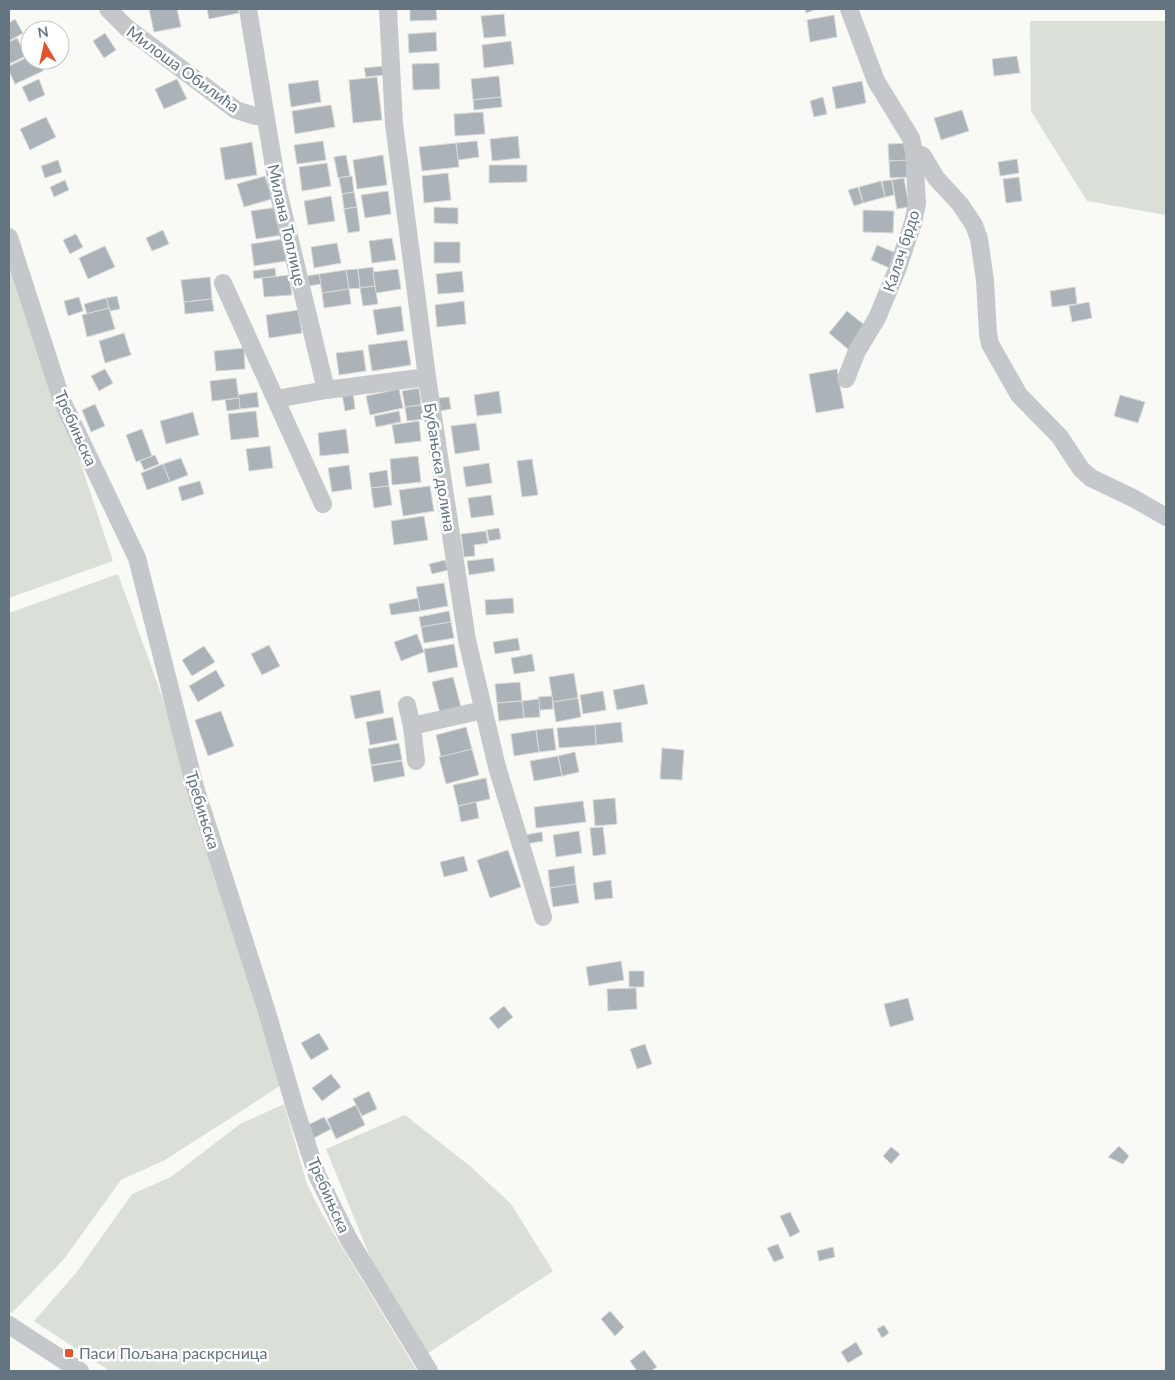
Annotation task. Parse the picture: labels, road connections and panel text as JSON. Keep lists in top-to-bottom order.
{
  "streets": {
    "street": [
      "Милоша Обилића",
      "Милана Топлице",
      "Калач брдо",
      "Требињска",
      "Бубањска долина"
    ]
  },
  "crossings": [
    ["Милоша Обилића", "Милана Топлице"]
  ],
  "places": {
    "transit": ["Паси Пољана раскрсница"]
  },
  "north": "top"
}
